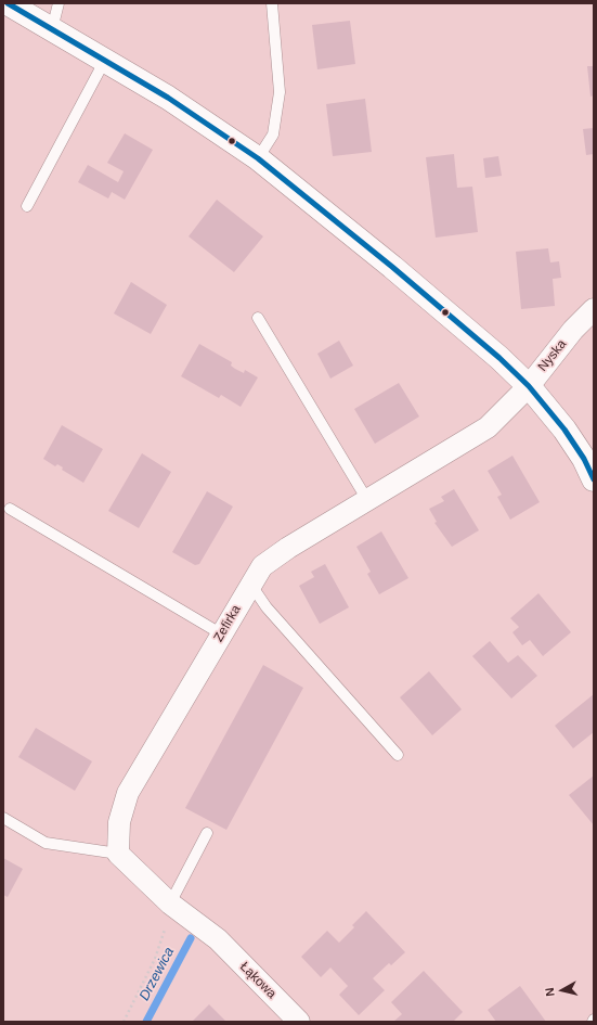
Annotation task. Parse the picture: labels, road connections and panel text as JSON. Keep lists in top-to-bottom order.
{
  "streets": {
    "street": ["Nyska", "Zefirka", "Łąkowa"]
  },
  "crossings": [
    ["Nyska", "Zefirka"]
  ],
  "water": ["Drzewica"],
  "north": "left"
}
